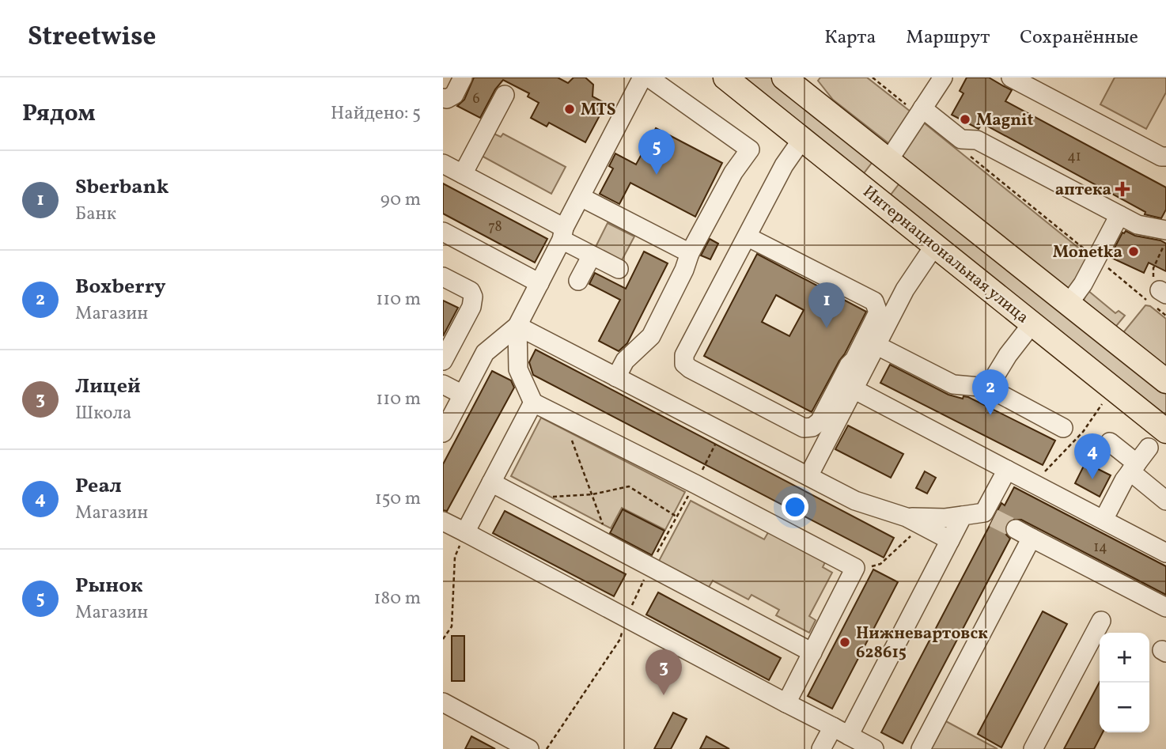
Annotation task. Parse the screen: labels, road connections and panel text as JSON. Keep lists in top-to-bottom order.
{
  "streets": {
    "main road": ["Интернациональная улица"]
  },
  "places": {
    "other": [
      "MTS",
      "Magnit",
      "Monetka",
      "Нижневартовск 628615"
    ],
    "health": ["аптека"]
  },
  "house_numbers": [
    "6",
    "41",
    "78",
    "14"
  ],
  "page": {
    "header": "Streetwise",
    "nav": ["Карта", "Маршрут", "Сохранённые"],
    "heading": ["Рядом", "Найдено: 5"],
    "pins": [
      "5",
      "1",
      "2",
      "4",
      "3"
    ],
    "list": [
      {
        "mark": "1",
        "name": "Sberbank",
        "note": "Банк",
        "value": "90 m"
      },
      {
        "mark": "2",
        "name": "Boxberry",
        "note": "Магазин",
        "value": "110 m"
      },
      {
        "mark": "3",
        "name": "Лицей",
        "note": "Школа",
        "value": "110 m"
      },
      {
        "mark": "4",
        "name": "Реал",
        "note": "Магазин",
        "value": "150 m"
      },
      {
        "mark": "5",
        "name": "Рынок",
        "note": "Магазин",
        "value": "180 m"
      }
    ],
    "map_buttons": ["+", "−"]
  }
}
